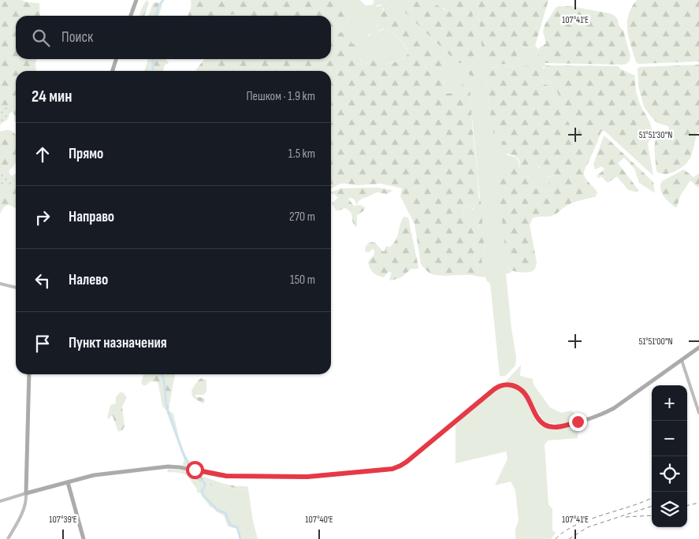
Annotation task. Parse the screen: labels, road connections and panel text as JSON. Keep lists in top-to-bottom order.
{
  "page": {
    "search": "Поиск",
    "heading": ["24 мин", "Пешком · 1.9 km"],
    "list": [
      ["Прямо", "1.5 km"],
      ["Направо", "270 m"],
      ["Налево", "150 m"],
      "Пункт назначения"
    ],
    "map_buttons": ["+", "−"]
  },
  "coordinates": [
    "107°41'E",
    "51°51'30\"N",
    "51°51'00\"N",
    "107°39'E",
    "107°40'E"
  ]
}
